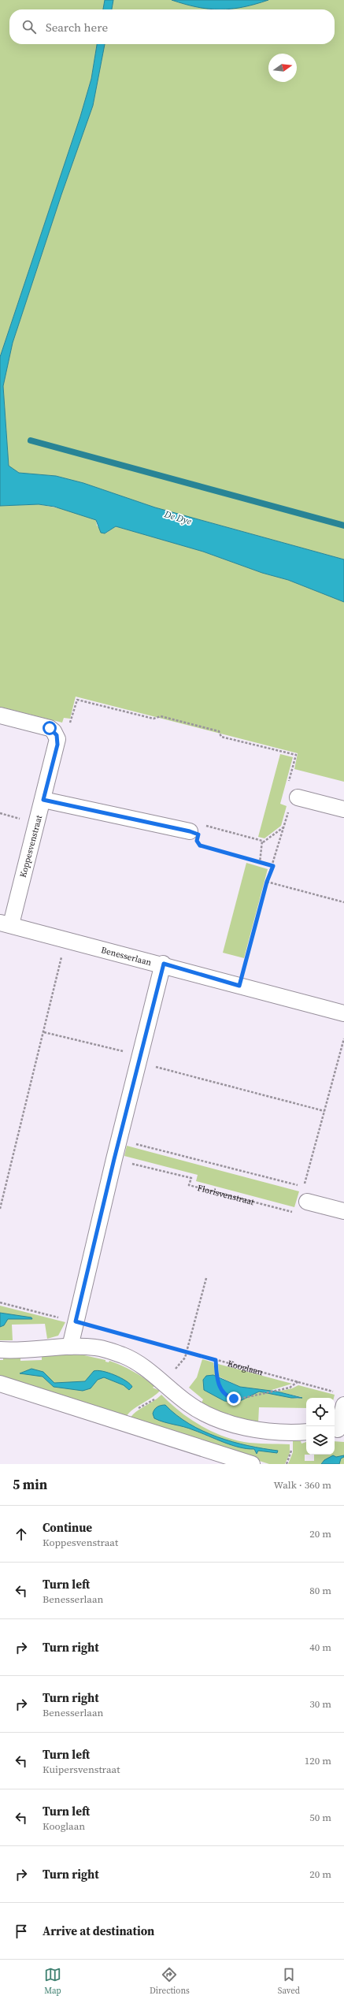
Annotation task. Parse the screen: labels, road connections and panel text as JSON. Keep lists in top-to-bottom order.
{
  "streets": {
    "street": ["Koppesvenstraat", "Benesserlaan"],
    "path": ["Florisvenstraat", "Kooglaan"]
  },
  "crossings": [
    ["Koppesvenstraat", "Benesserlaan"]
  ],
  "water": ["De Dye"],
  "north": "right",
  "page": {
    "search": "Search here",
    "heading": ["5 min", "Walk · 360 m"],
    "list": [
      ["Continue", "Koppesvenstraat", "20 m"],
      ["Turn left", "Benesserlaan", "80 m"],
      ["Turn right", "40 m"],
      ["Turn right", "Benesserlaan", "30 m"],
      ["Turn left", "Kuipersvenstraat", "120 m"],
      ["Turn left", "Kooglaan", "50 m"],
      ["Turn right", "20 m"],
      "Arrive at destination"
    ],
    "nav": ["Map", "Directions", "Saved"]
  }
}
